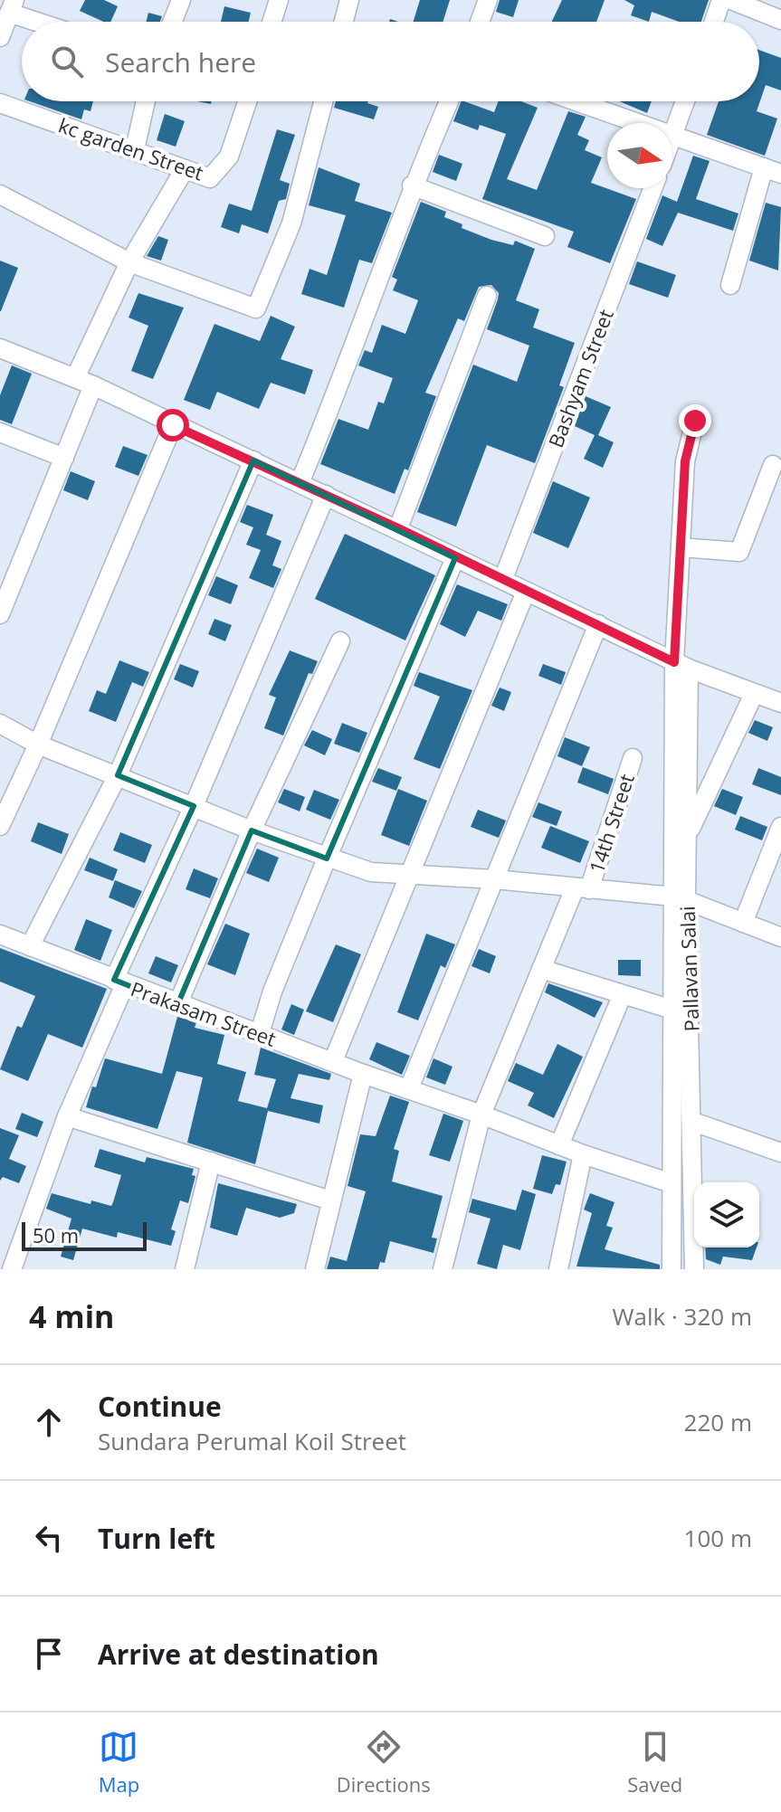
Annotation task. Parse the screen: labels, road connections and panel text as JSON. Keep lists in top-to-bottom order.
{
  "streets": {
    "street": [
      "kc garden Street",
      "Bashyam Street",
      "14th Street",
      "Pallavan Salai",
      "Prakasam Street"
    ]
  },
  "crossings": [
    ["14th Street", "Prakasam Street"]
  ],
  "scale_bar": "50 m",
  "north": "right",
  "page": {
    "search": "Search here",
    "scale": "50 m",
    "heading": ["4 min", "Walk · 320 m"],
    "list": [
      ["Continue", "Sundara Perumal Koil Street", "220 m"],
      ["Turn left", "100 m"],
      "Arrive at destination"
    ],
    "nav": ["Map", "Directions", "Saved"]
  }
}
